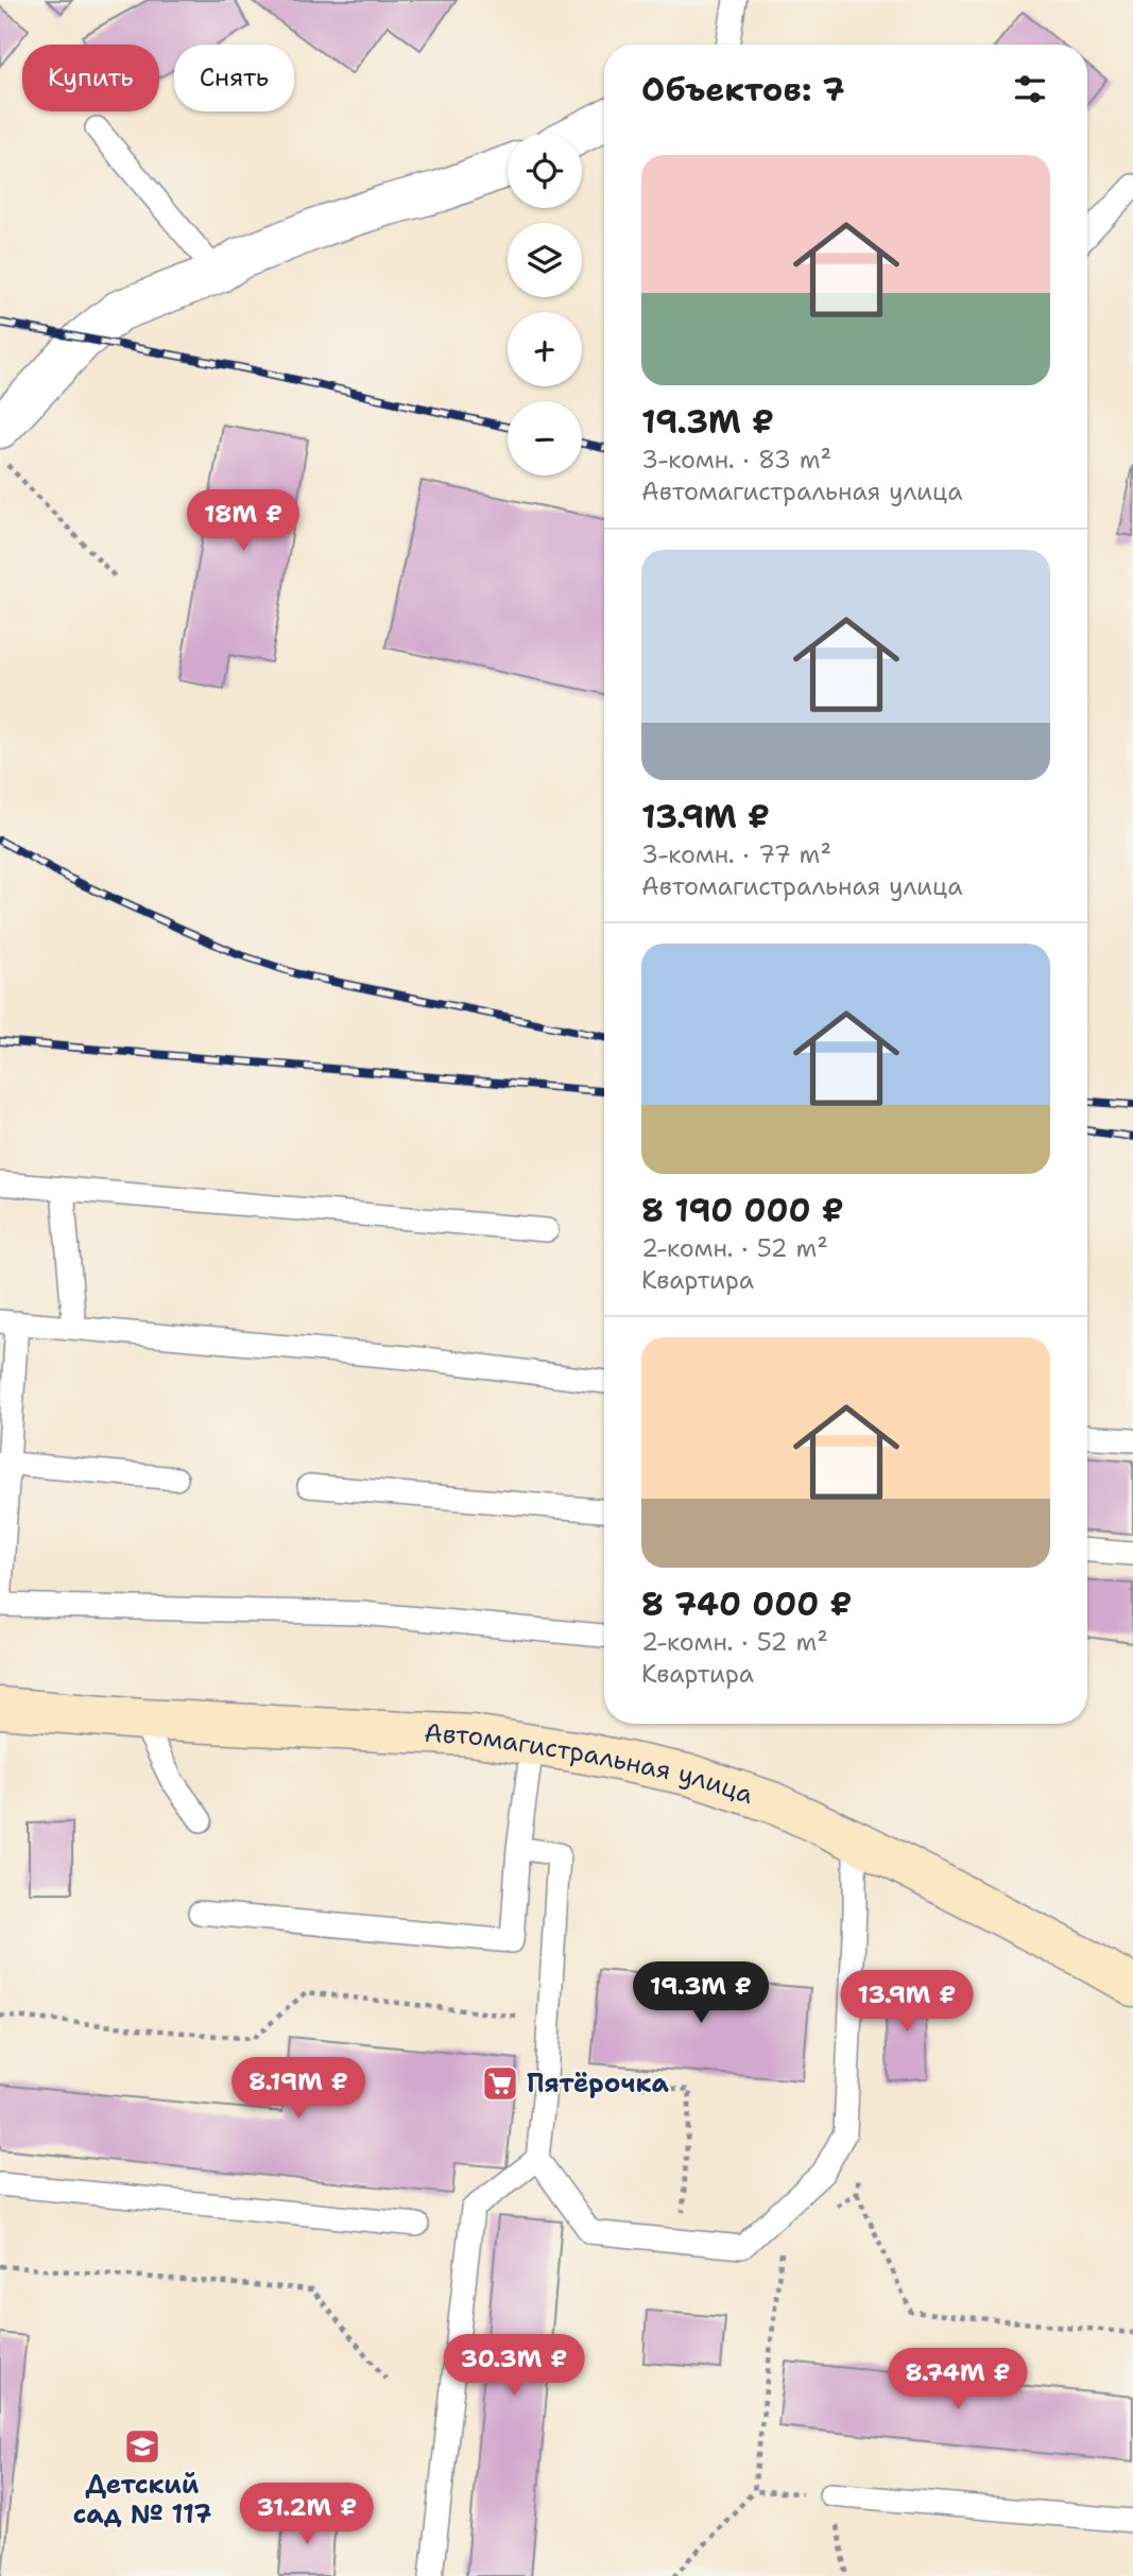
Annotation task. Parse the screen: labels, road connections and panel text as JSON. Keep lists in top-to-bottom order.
{
  "streets": {
    "main road": ["Автомагистральная улица"]
  },
  "places": {
    "supermarket": ["Пятёрочка"],
    "school or university": ["Детский сад № 117"]
  },
  "page": {
    "chip": ["Купить", "Снять"],
    "heading": "Объектов: 7",
    "map_buttons": ["+", "−"],
    "list": [
      {
        "name": "19.3M ₽",
        "note": "3-комн. · 83 m² · Автомагистральная улица"
      },
      {
        "name": "13.9M ₽",
        "note": "3-комн. · 77 m² · Автомагистральная улица"
      },
      {
        "name": "8 190 000 ₽",
        "note": "2-комн. · 52 m² · Квартира"
      },
      {
        "name": "8 740 000 ₽",
        "note": "2-комн. · 52 m² · Квартира"
      }
    ],
    "price": [
      "18M ₽",
      "19.3M ₽",
      "13.9M ₽",
      "8.19M ₽",
      "30.3M ₽",
      "8.74M ₽",
      "31.2M ₽"
    ]
  }
}
